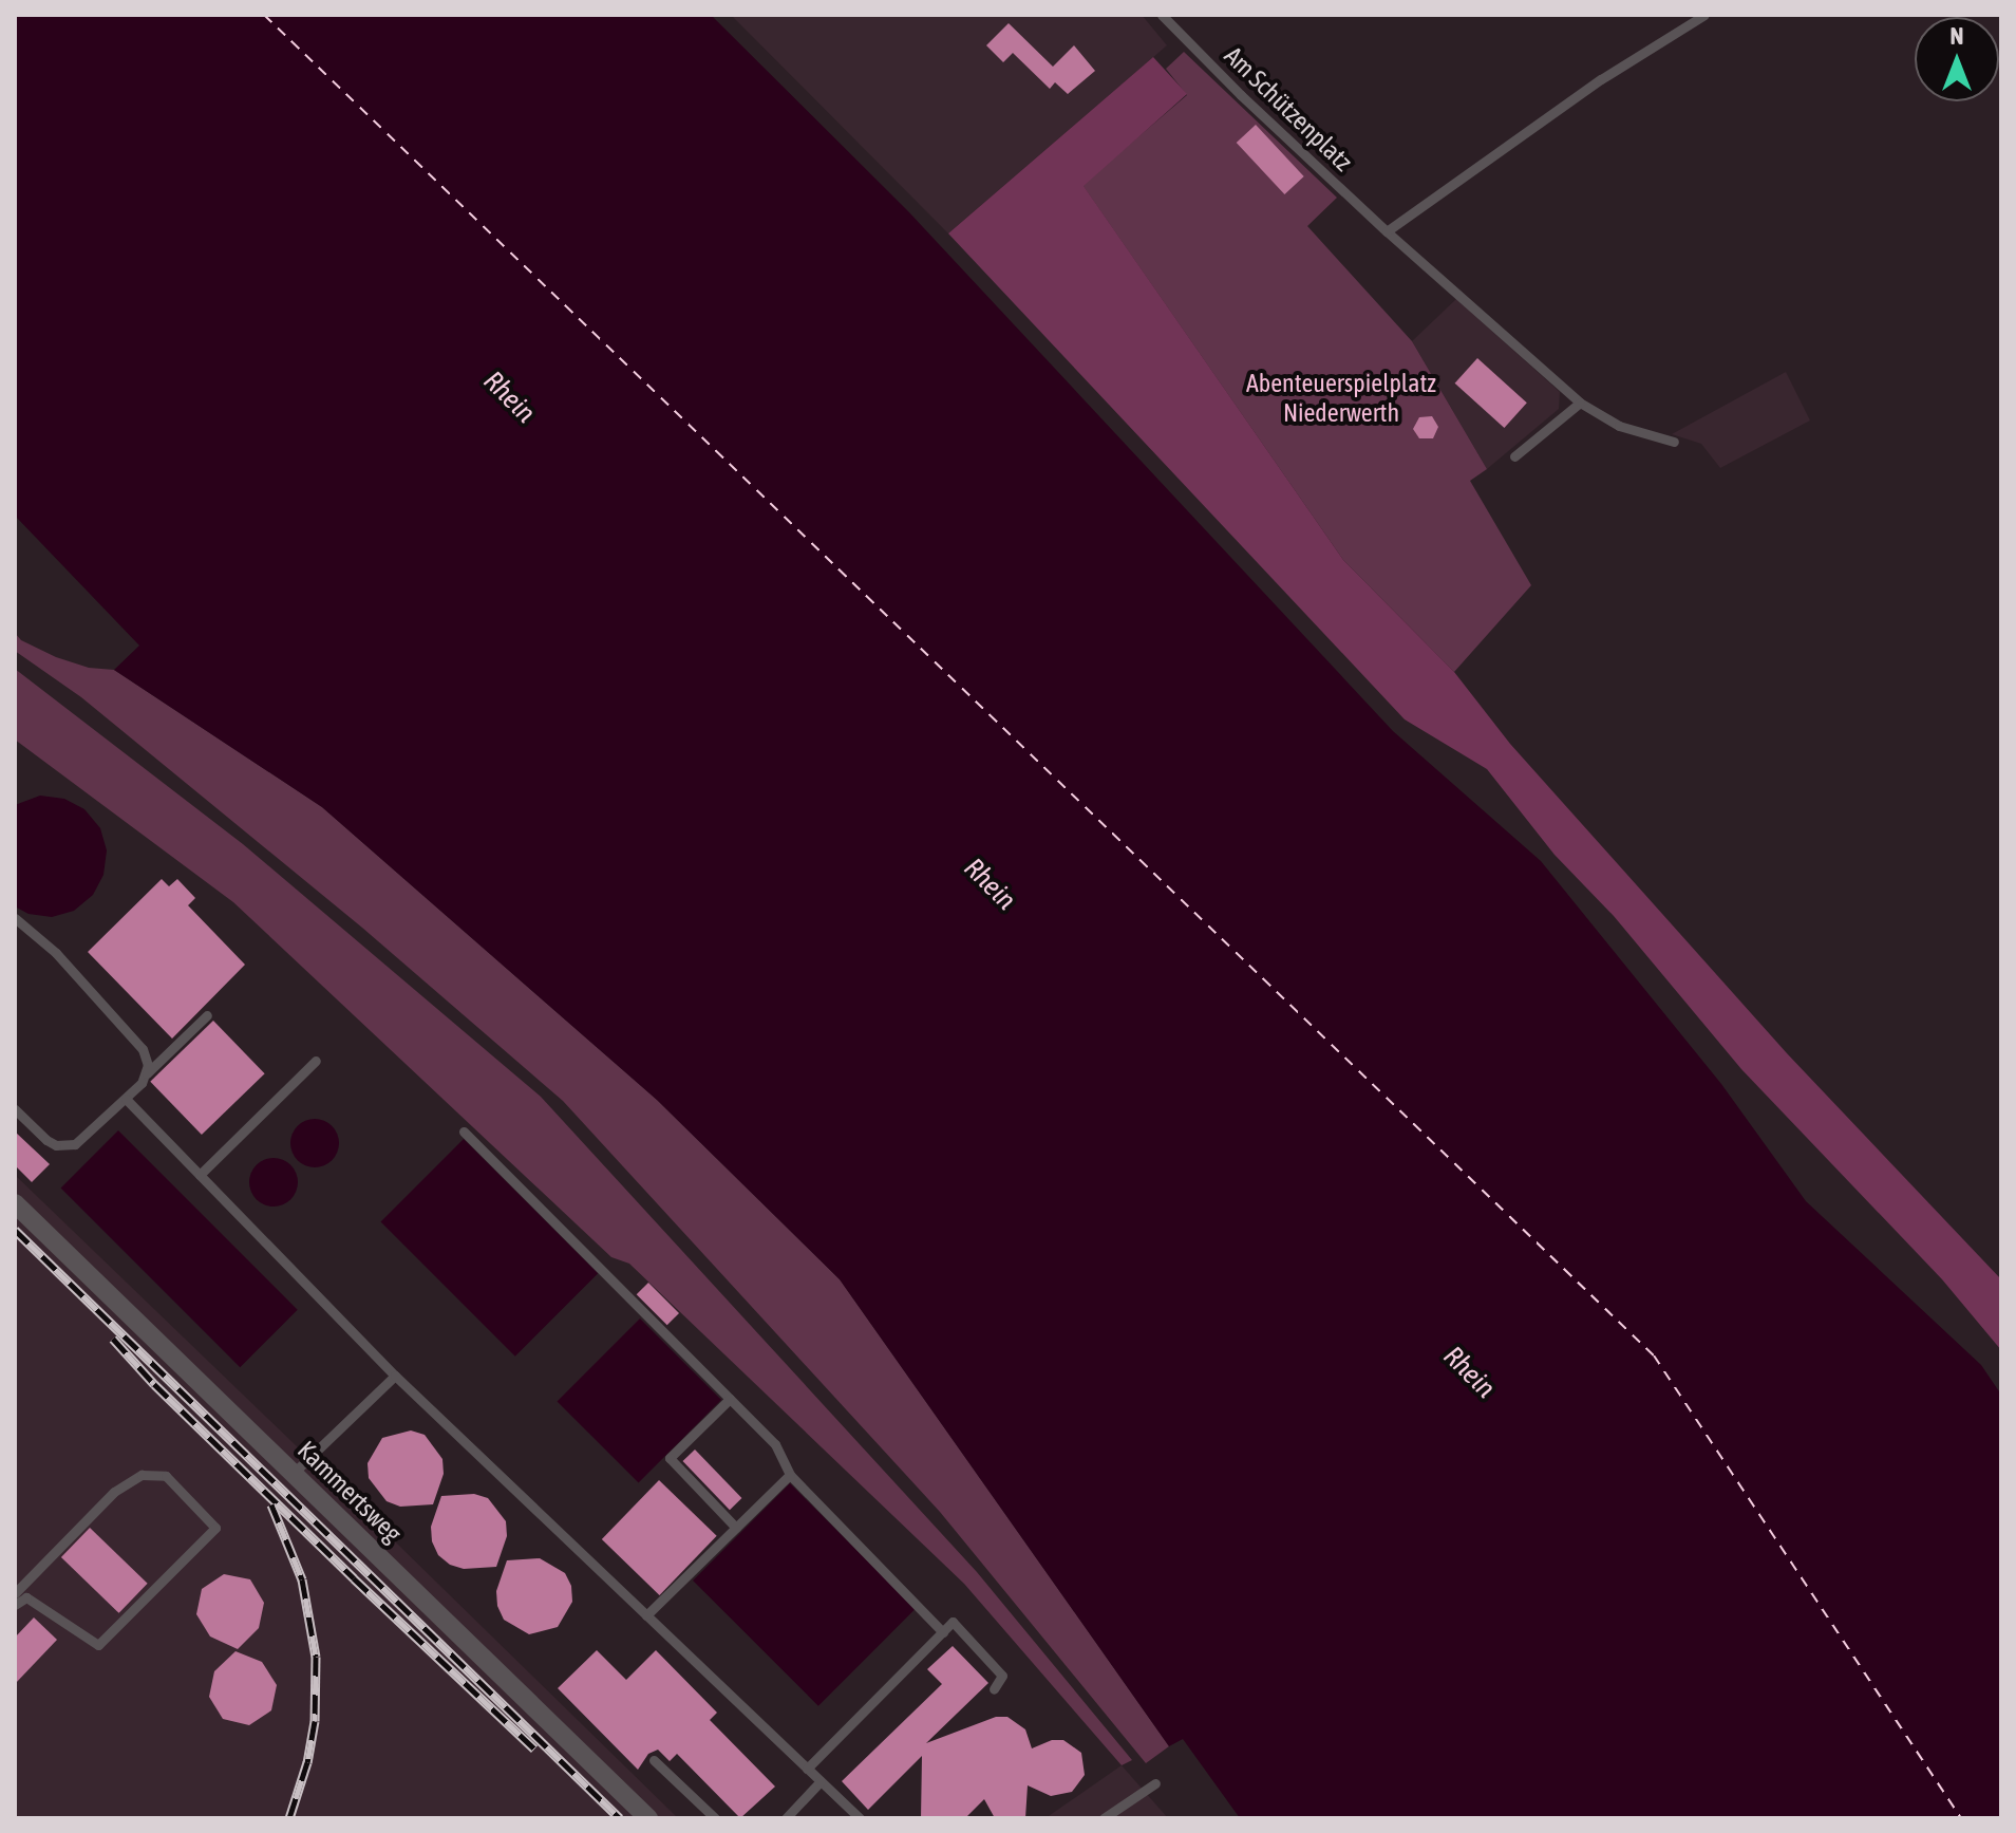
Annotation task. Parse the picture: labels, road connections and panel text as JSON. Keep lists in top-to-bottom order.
{
  "streets": {
    "street": ["Kammertsweg"],
    "lane": ["Am Schützenplatz"]
  },
  "water": ["Rhein"],
  "parks": ["Abenteuerspielplatz Niederwerth"],
  "north": "top"
}
